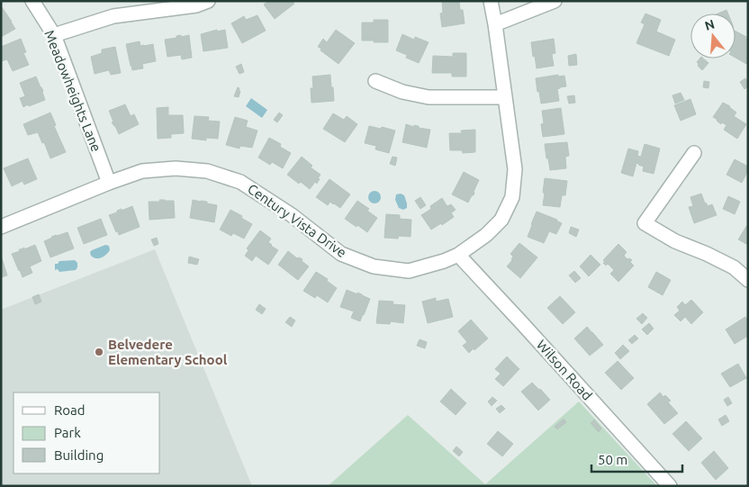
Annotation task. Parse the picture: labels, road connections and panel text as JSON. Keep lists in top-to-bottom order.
{
  "streets": {
    "street": ["Meadowheights Lane", "Century Vista Drive", "Wilson Road"]
  },
  "crossings": [
    ["Meadowheights Lane", "Century Vista Drive"],
    ["Century Vista Drive", "Wilson Road"]
  ],
  "places": ["Belvedere Elementary School"],
  "legend": ["Road", "Park", "Building"],
  "scale_bar": "50 m",
  "north": "top"
}
